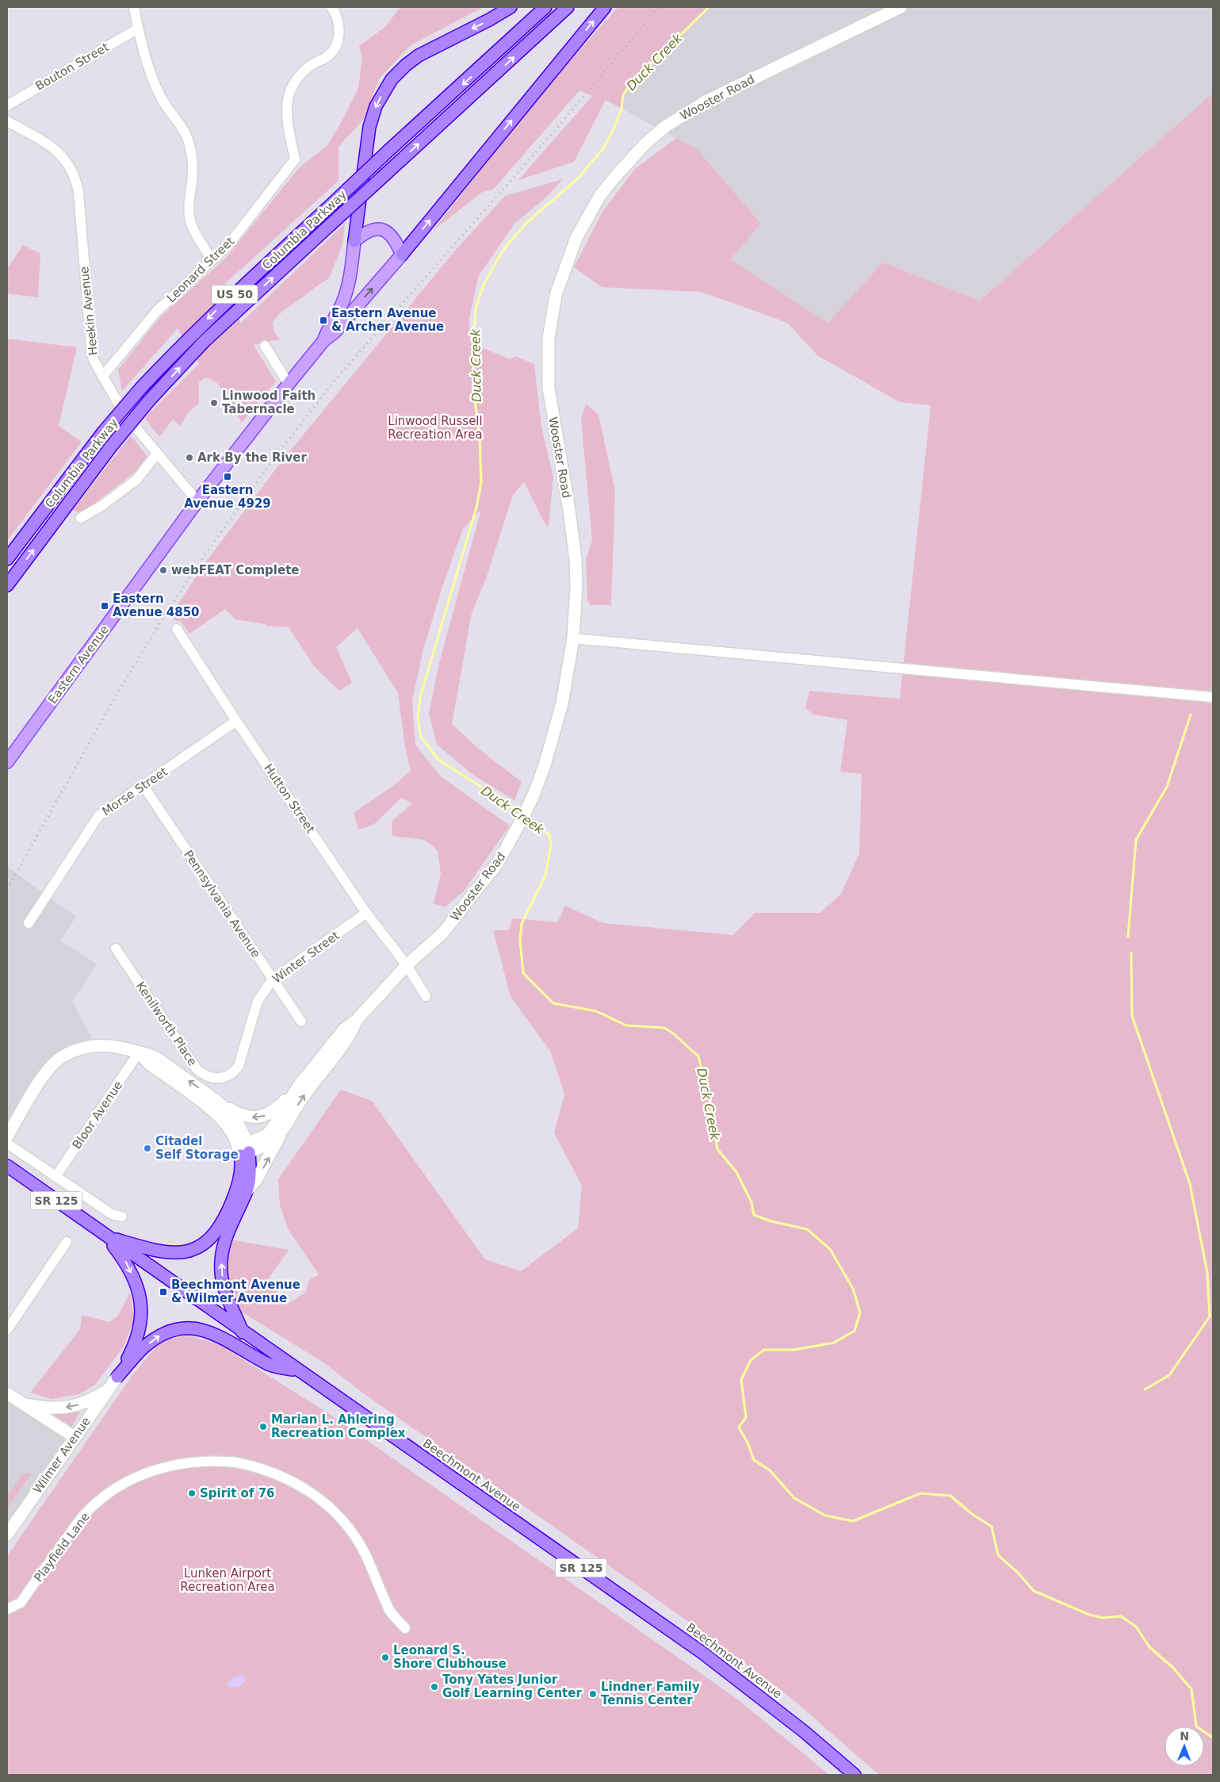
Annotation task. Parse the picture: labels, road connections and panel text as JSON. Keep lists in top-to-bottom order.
{
  "streets": {
    "highway": [
      "Columbia Parkway",
      "US 50",
      "SR 125",
      "Beechmont Avenue"
    ],
    "main road": ["Eastern Avenue"],
    "street": [
      "Bouton Street",
      "Wooster Road",
      "Leonard Street",
      "Heekin Avenue",
      "Morse Street",
      "Hutton Street",
      "Pennsylvania Avenue",
      "Winter Street",
      "Kenilworth Place",
      "Bloor Avenue",
      "Wilmer Avenue",
      "Playfield Lane"
    ]
  },
  "crossings": [
    ["Wooster Road", "Hutton Street"],
    ["Leonard Street", "Heekin Avenue"],
    ["Heekin Avenue", "Eastern Avenue"],
    ["Morse Street", "Hutton Street"],
    ["Morse Street", "Pennsylvania Avenue"],
    ["Hutton Street", "Winter Street"],
    ["Pennsylvania Avenue", "Winter Street"],
    ["Winter Street", "Kenilworth Place"]
  ],
  "water": ["Duck Creek"],
  "parks": ["Linwood Russell Recreation Area", "Lunken Airport Recreation Area"],
  "places": {
    "transit": [
      "Eastern Avenue & Archer Avenue",
      "Eastern Avenue 4929",
      "Eastern Avenue 4850",
      "Beechmont Avenue & Wilmer Avenue"
    ],
    "other": [
      "Linwood Faith Tabernacle",
      "Ark By the River",
      "webFEAT Complete",
      "Citadel Self Storage",
      "Marian L. Ahlering Recreation Complex",
      "Spirit of 76",
      "Leonard S. Shore Clubhouse",
      "Tony Yates Junior Golf Learning Center",
      "Lindner Family Tennis Center"
    ]
  },
  "north": "top"
}
